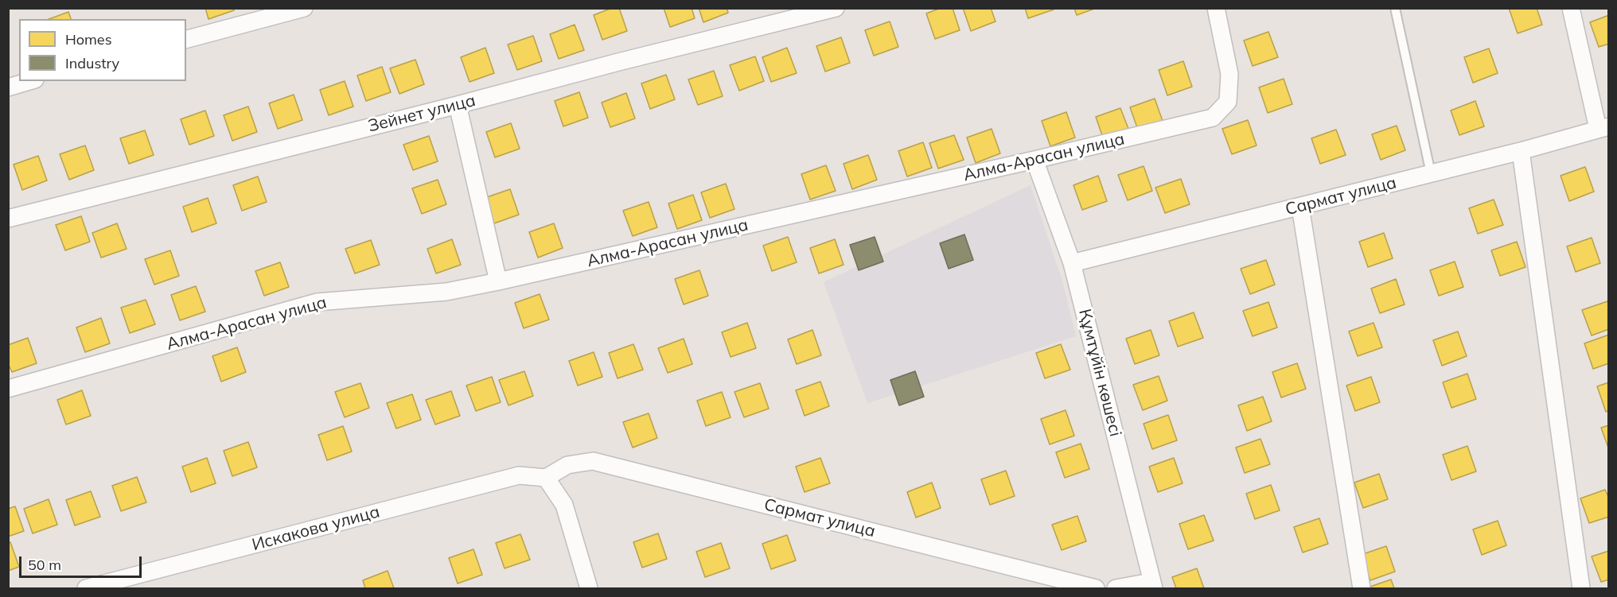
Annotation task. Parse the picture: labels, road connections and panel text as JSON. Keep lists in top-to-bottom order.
{
  "streets": {
    "street": [
      "Зейнет улица",
      "Алма-Арасан улица",
      "Сармат улица",
      "Құмтұйiн көшесі",
      "Искакова улица"
    ]
  },
  "crossings": [
    ["Алма-Арасан улица", "Құмтұйiн көшесі"],
    ["Сармат улица", "Құмтұйiн көшесі"],
    ["Сармат улица", "Искакова улица"]
  ],
  "legend": ["Homes", "Industry"],
  "scale_bar": "50 m"
}
